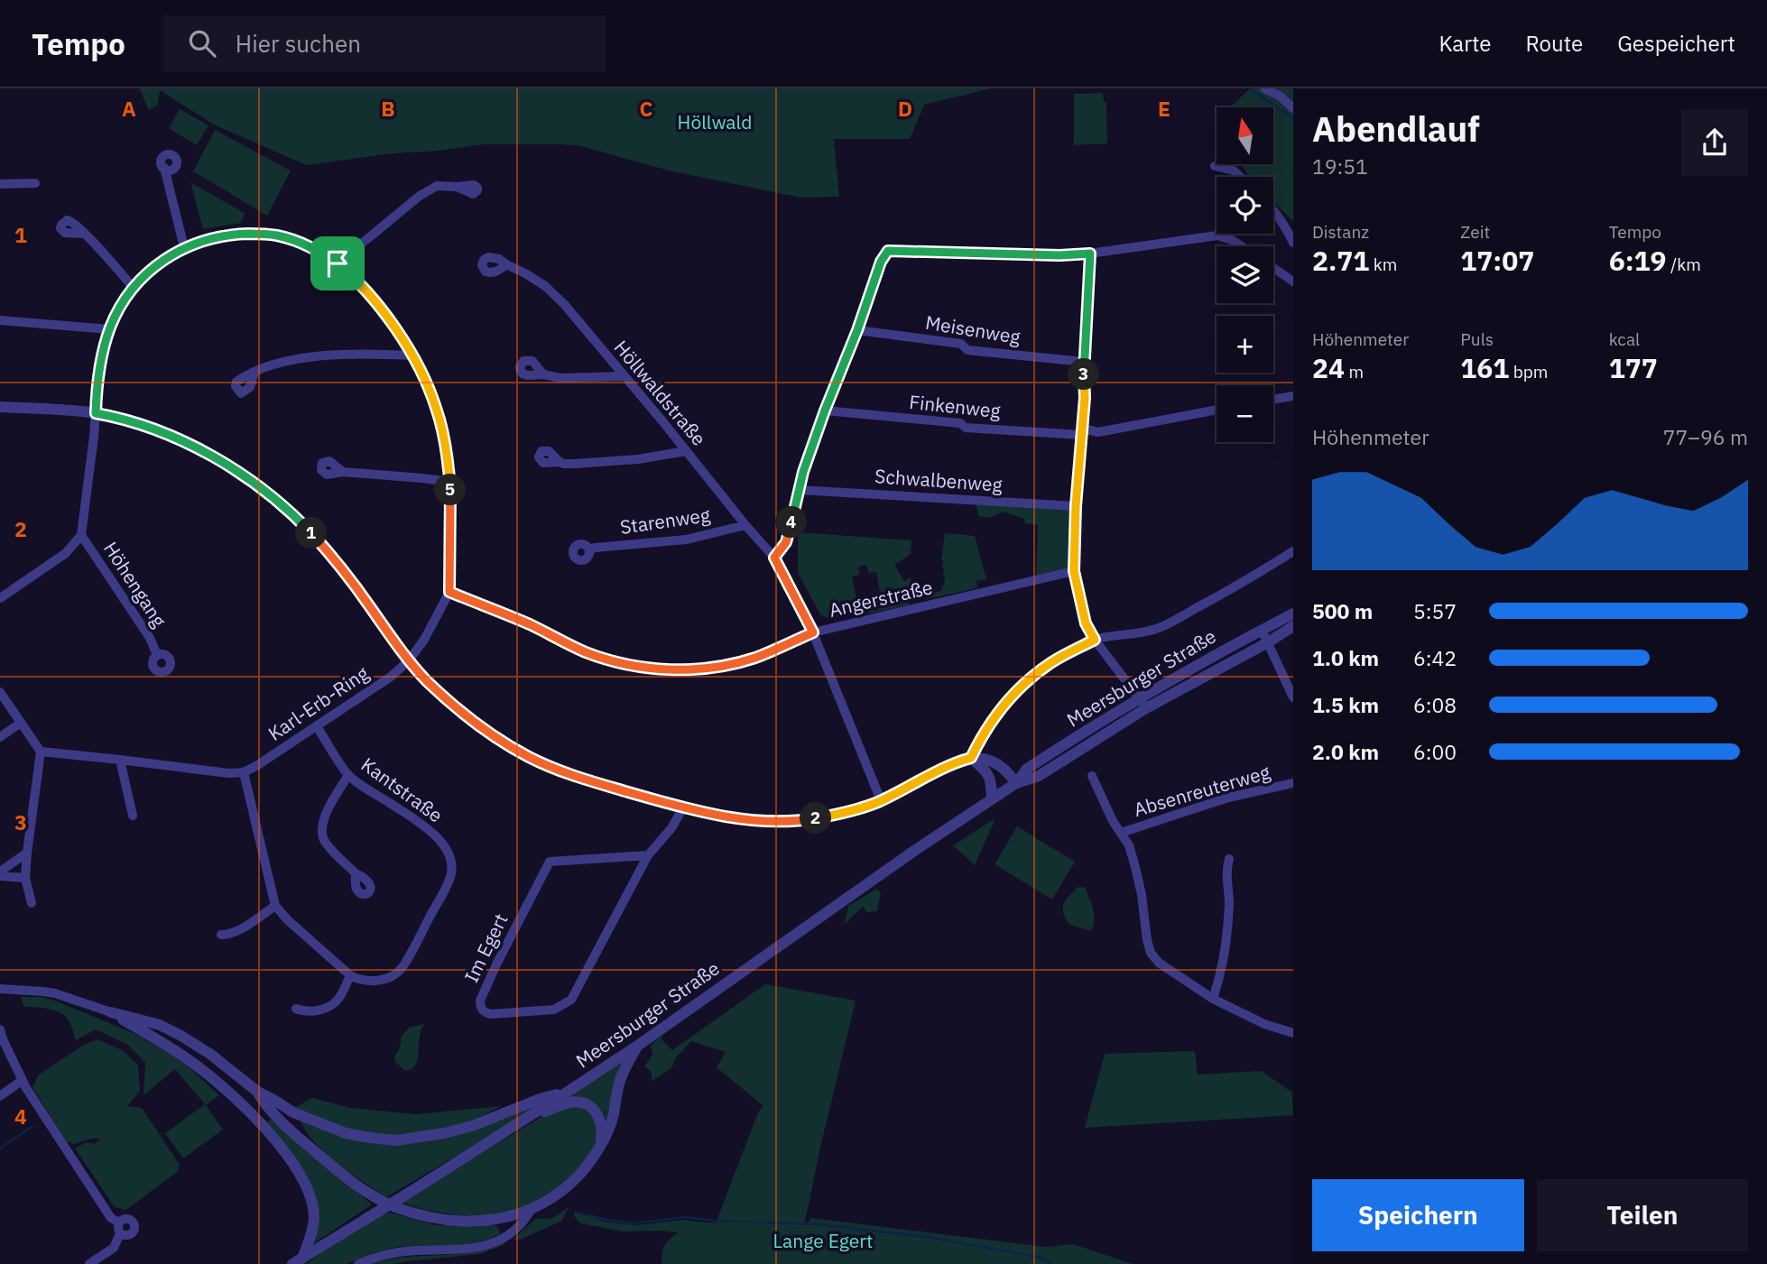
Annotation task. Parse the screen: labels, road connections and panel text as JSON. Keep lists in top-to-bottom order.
{
  "streets": {
    "street": [
      "Meisenweg",
      "Höllwaldstraße",
      "Finkenweg",
      "Schwalbenweg",
      "Starenweg",
      "Höhengang",
      "Angerstraße",
      "Meersburger Straße",
      "Karl-Erb-Ring",
      "Kantstraße",
      "Absenreuterweg",
      "Im Egert"
    ]
  },
  "crossings": [
    ["Höllwaldstraße", "Starenweg"],
    ["Höllwaldstraße", "Angerstraße"],
    ["Angerstraße", "Karl-Erb-Ring"],
    ["Karl-Erb-Ring", "Kantstraße"]
  ],
  "parks": ["Höllwald", "Lange Egert"],
  "north": "top",
  "page": {
    "header": "Tempo",
    "search": "Hier suchen",
    "nav": ["Karte", "Route", "Gespeichert"],
    "heading": ["Abendlauf", "19:51"],
    "map_buttons": ["+", "−"],
    "stats": [
      ["Distanz", "2.71 km"],
      ["Zeit", "17:07"],
      ["Tempo", "6:19 /km"],
      ["Höhenmeter", "24 m"],
      ["Puls", "161 bpm"],
      ["kcal", "177"]
    ],
    "pins": [
      "3",
      "5",
      "4",
      "1",
      "2"
    ],
    "chart": ["Höhenmeter", "77–96 m"],
    "list": [
      {
        "name": "500 m",
        "note": "5:57"
      },
      {
        "name": "1.0 km",
        "note": "6:42"
      },
      {
        "name": "1.5 km",
        "note": "6:08"
      },
      {
        "name": "2.0 km",
        "note": "6:00"
      }
    ],
    "buttons": ["Speichern", "Teilen"]
  },
  "grid": {
    "columns": [
      "A",
      "B",
      "C",
      "D",
      "E"
    ],
    "rows": [
      "1",
      "2",
      "3",
      "4"
    ]
  }
}
